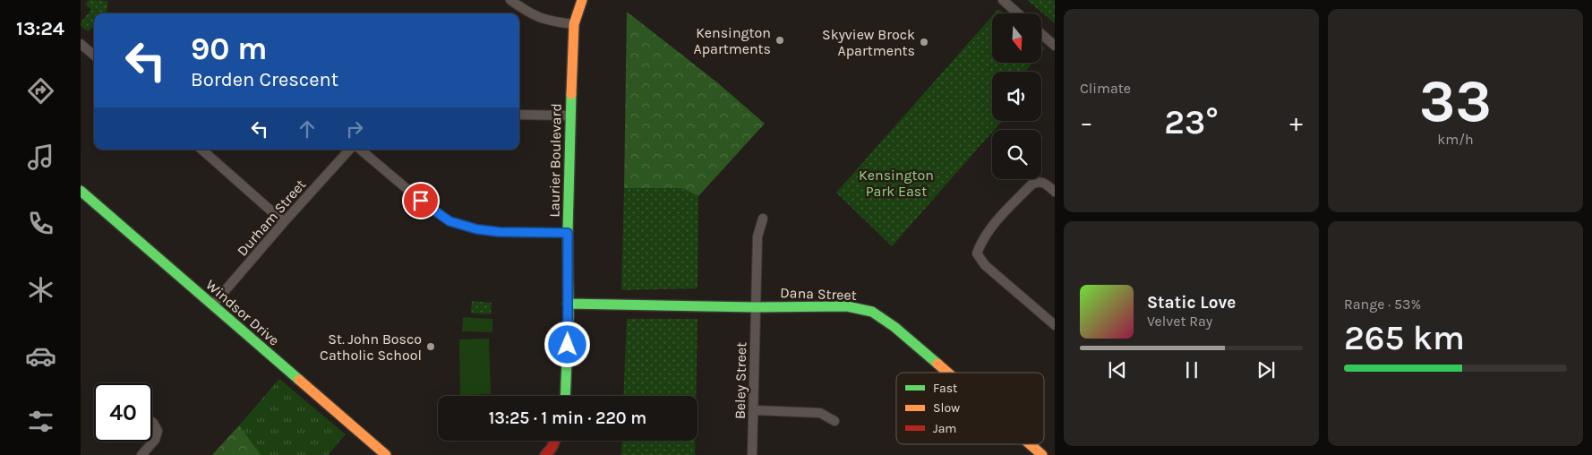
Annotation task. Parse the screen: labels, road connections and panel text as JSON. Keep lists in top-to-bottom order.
{
  "streets": {
    "street": [
      "Laurier Boulevard",
      "Durham Street",
      "Dana Street",
      "Windsor Drive",
      "Beley Street"
    ]
  },
  "crossings": [
    ["Laurier Boulevard", "Dana Street"],
    ["Durham Street", "Windsor Drive"],
    ["Dana Street", "Beley Street"]
  ],
  "parks": ["Kensington Park East"],
  "places": ["Kensington Apartments", "Skyview Brock Apartments", "St. John Bosco Catholic School"],
  "legend": ["Fast", "Slow", "Jam"],
  "north": "bottom",
  "page": {
    "tabs": "13:24",
    "tile": [
      "Climate",
      ["33", "km/h"],
      ["Range · 53%", "265 km"]
    ],
    "turn": ["90 m", "Borden Crescent"],
    "heat": ["−", "23°", "+"],
    "song": ["Static Love", "Velvet Ray"],
    "limit": "40",
    "trip": "13:25 · 1 min · 220 m"
  }
}
